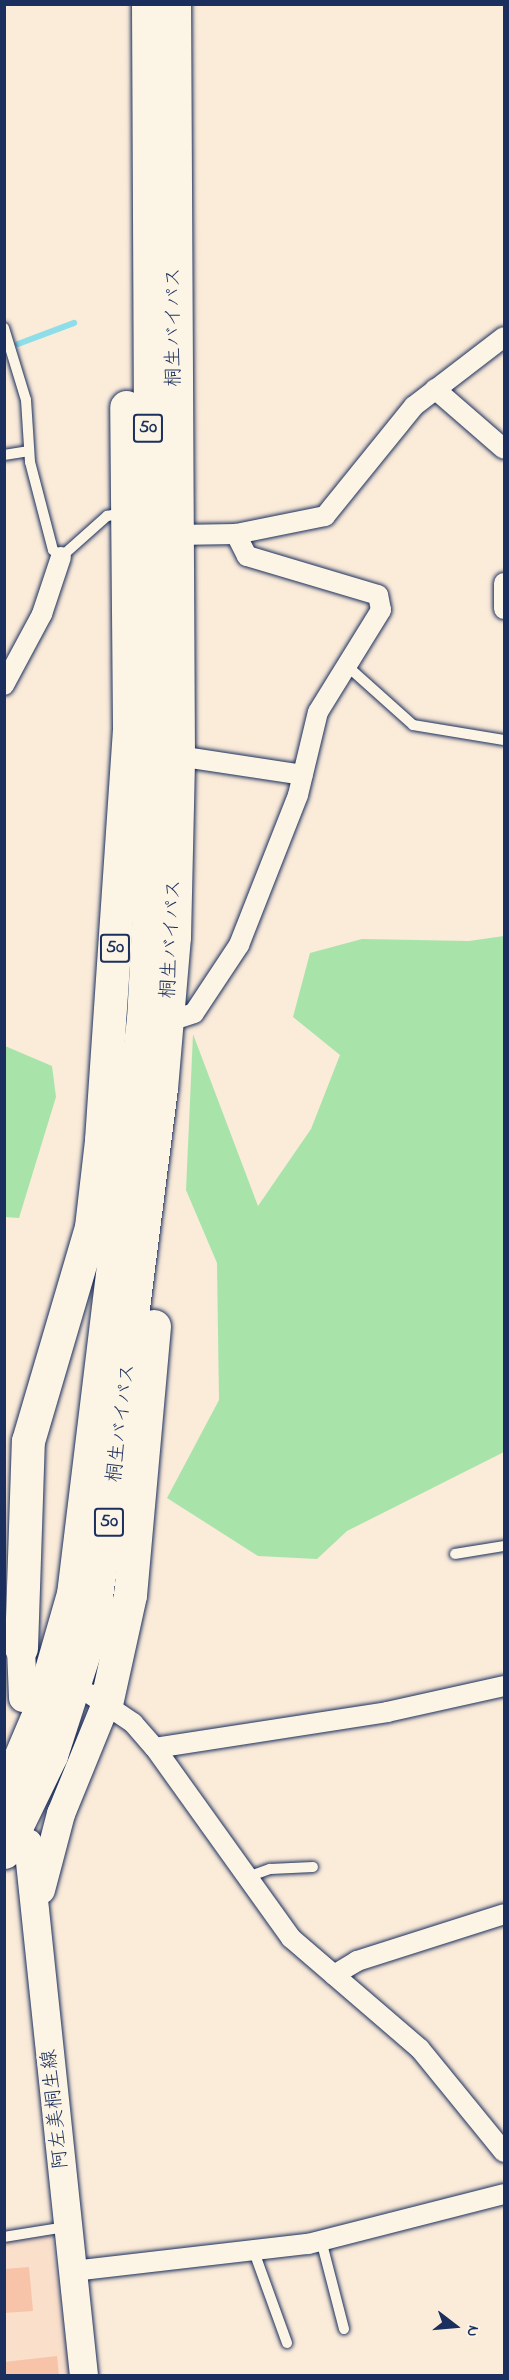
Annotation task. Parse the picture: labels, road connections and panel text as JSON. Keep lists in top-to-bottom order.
{
  "streets": {
    "highway": ["桐生バイパス", "50"],
    "main road": ["阿左美桐生線"]
  },
  "crossings": [
    ["桐生バイパス", "50"],
    ["桐生バイパス", "阿左美桐生線"]
  ],
  "north": "right"
}
